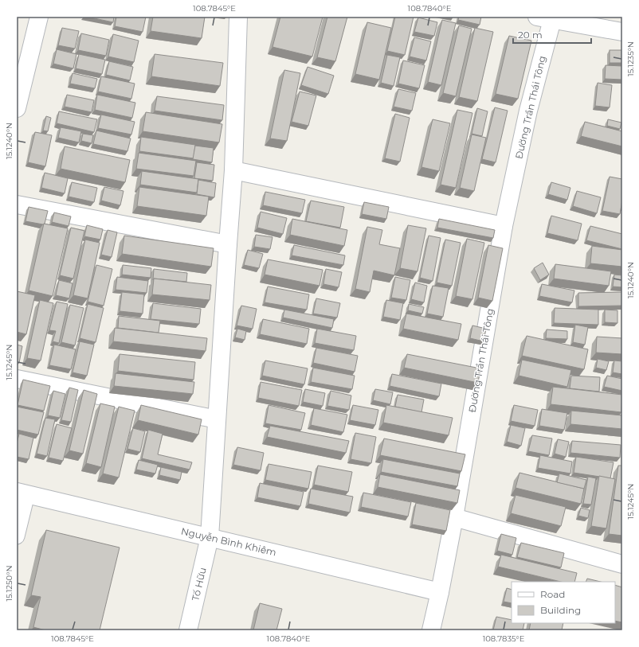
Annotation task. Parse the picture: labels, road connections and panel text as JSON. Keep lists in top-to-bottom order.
{
  "streets": {
    "street": ["Đường Trần Thái Tông", "Nguyễn Bình Khiêm", "Tố Hữu"]
  },
  "crossings": [
    ["Đường Trần Thái Tông", "Nguyễn Bình Khiêm"],
    ["Nguyễn Bình Khiêm", "Tố Hữu"]
  ],
  "legend": ["Road", "Building"],
  "scale_bar": "20 m",
  "coordinates": [
    "108.7845°E",
    "108.7840°E",
    "15.1235°N",
    "15.1240°N",
    "15.1245°N",
    "15.1250°N",
    "108.7835°E"
  ]
}
